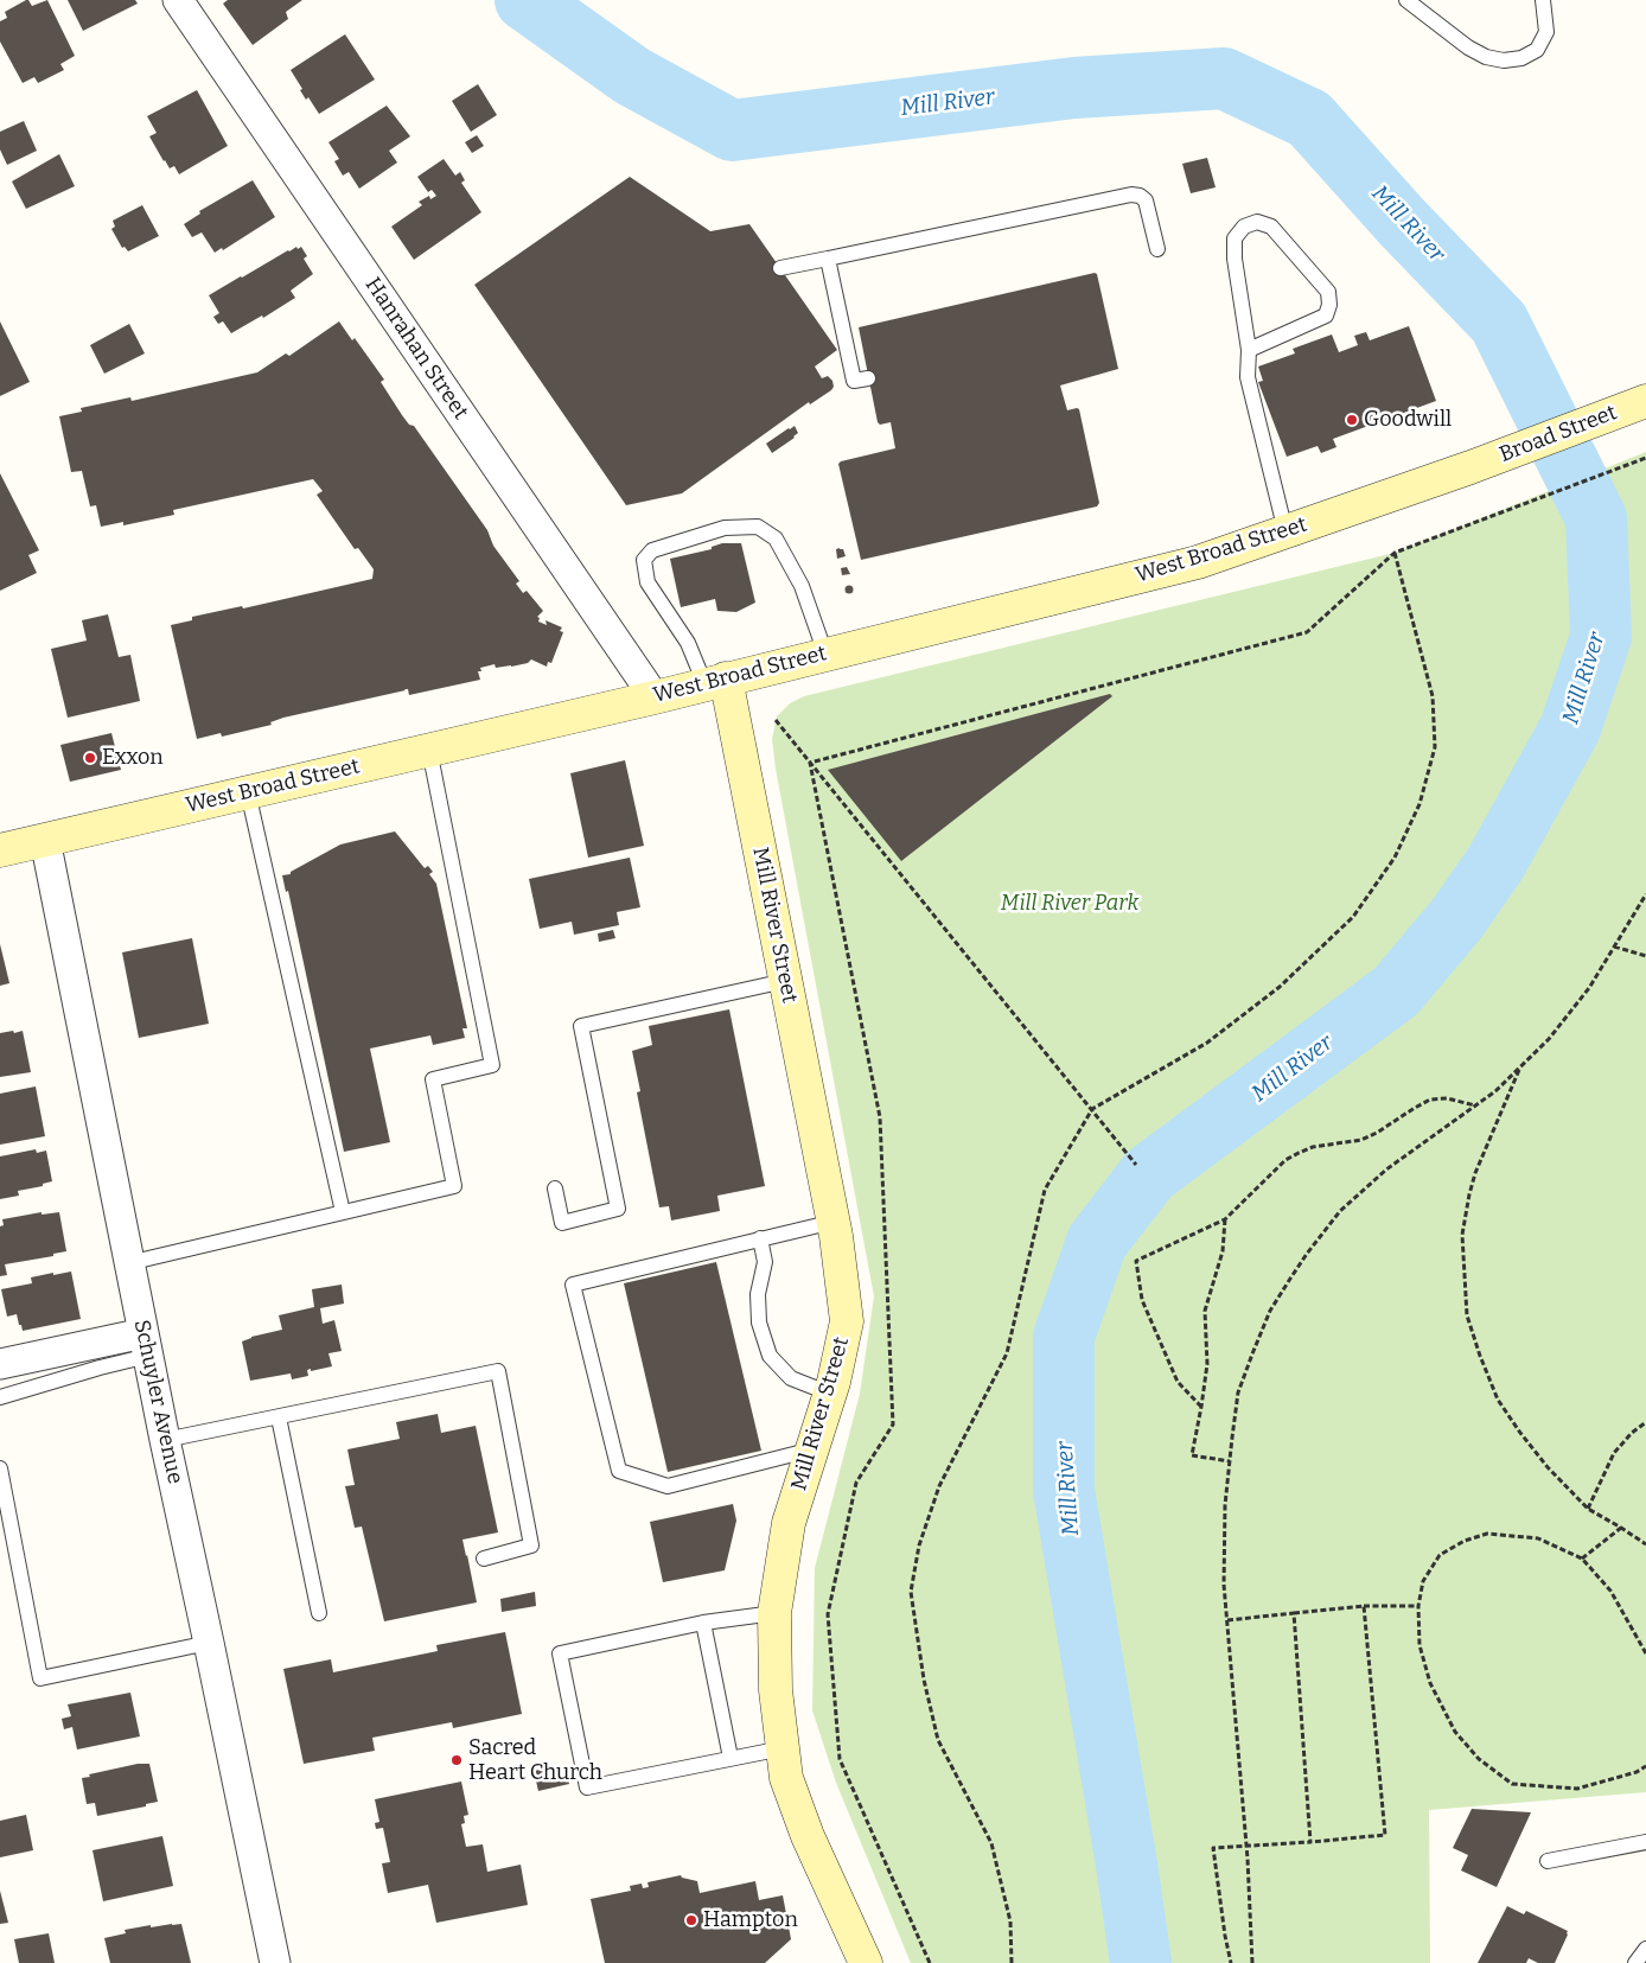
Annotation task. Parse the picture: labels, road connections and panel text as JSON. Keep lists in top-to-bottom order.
{
  "streets": {
    "main road": ["Broad Street", "West Broad Street", "Mill River Street"],
    "street": ["Hanrahan Street", "Schuyler Avenue"]
  },
  "crossings": [
    ["Hanrahan Street", "West Broad Street"],
    ["Broad Street", "West Broad Street"],
    ["West Broad Street", "Mill River Street"],
    ["West Broad Street", "Schuyler Avenue"]
  ],
  "water": ["Mill River"],
  "parks": ["Mill River Park"],
  "places": [
    "Goodwill",
    "Exxon",
    "Sacred Heart Church",
    "Hampton"
  ]
}
